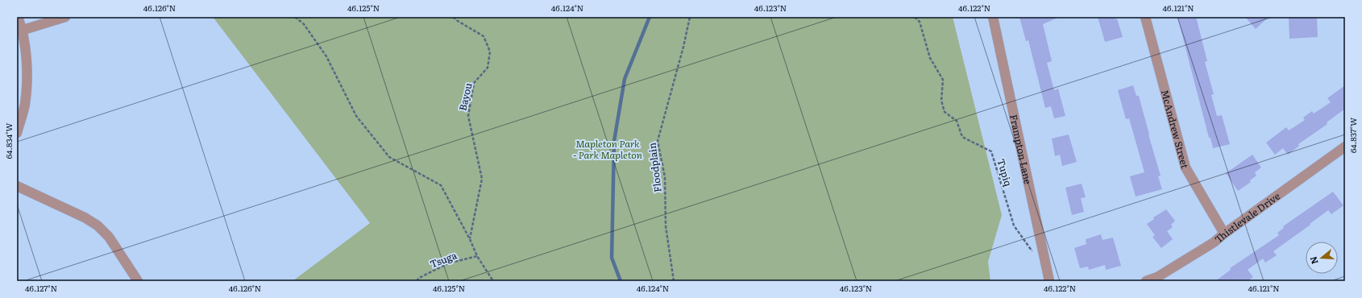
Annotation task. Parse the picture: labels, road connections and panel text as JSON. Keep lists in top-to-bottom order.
{
  "streets": {
    "street": ["McAndrew Street", "Frampton Lane", "Thistlevale Drive"],
    "path": [
      "Bayou",
      "Floodplain",
      "Tupiq",
      "Tsuga"
    ]
  },
  "crossings": [
    ["McAndrew Street", "Thistlevale Drive"],
    ["Frampton Lane", "Tupiq"]
  ],
  "parks": ["Mapleton Park - Park Mapleton"],
  "north": "left",
  "coordinates": [
    "46.126°N",
    "46.125°N",
    "46.124°N",
    "46.123°N",
    "46.122°N",
    "46.121°N",
    "64.837°W",
    "64.834°W",
    "46.127°N"
  ]
}
